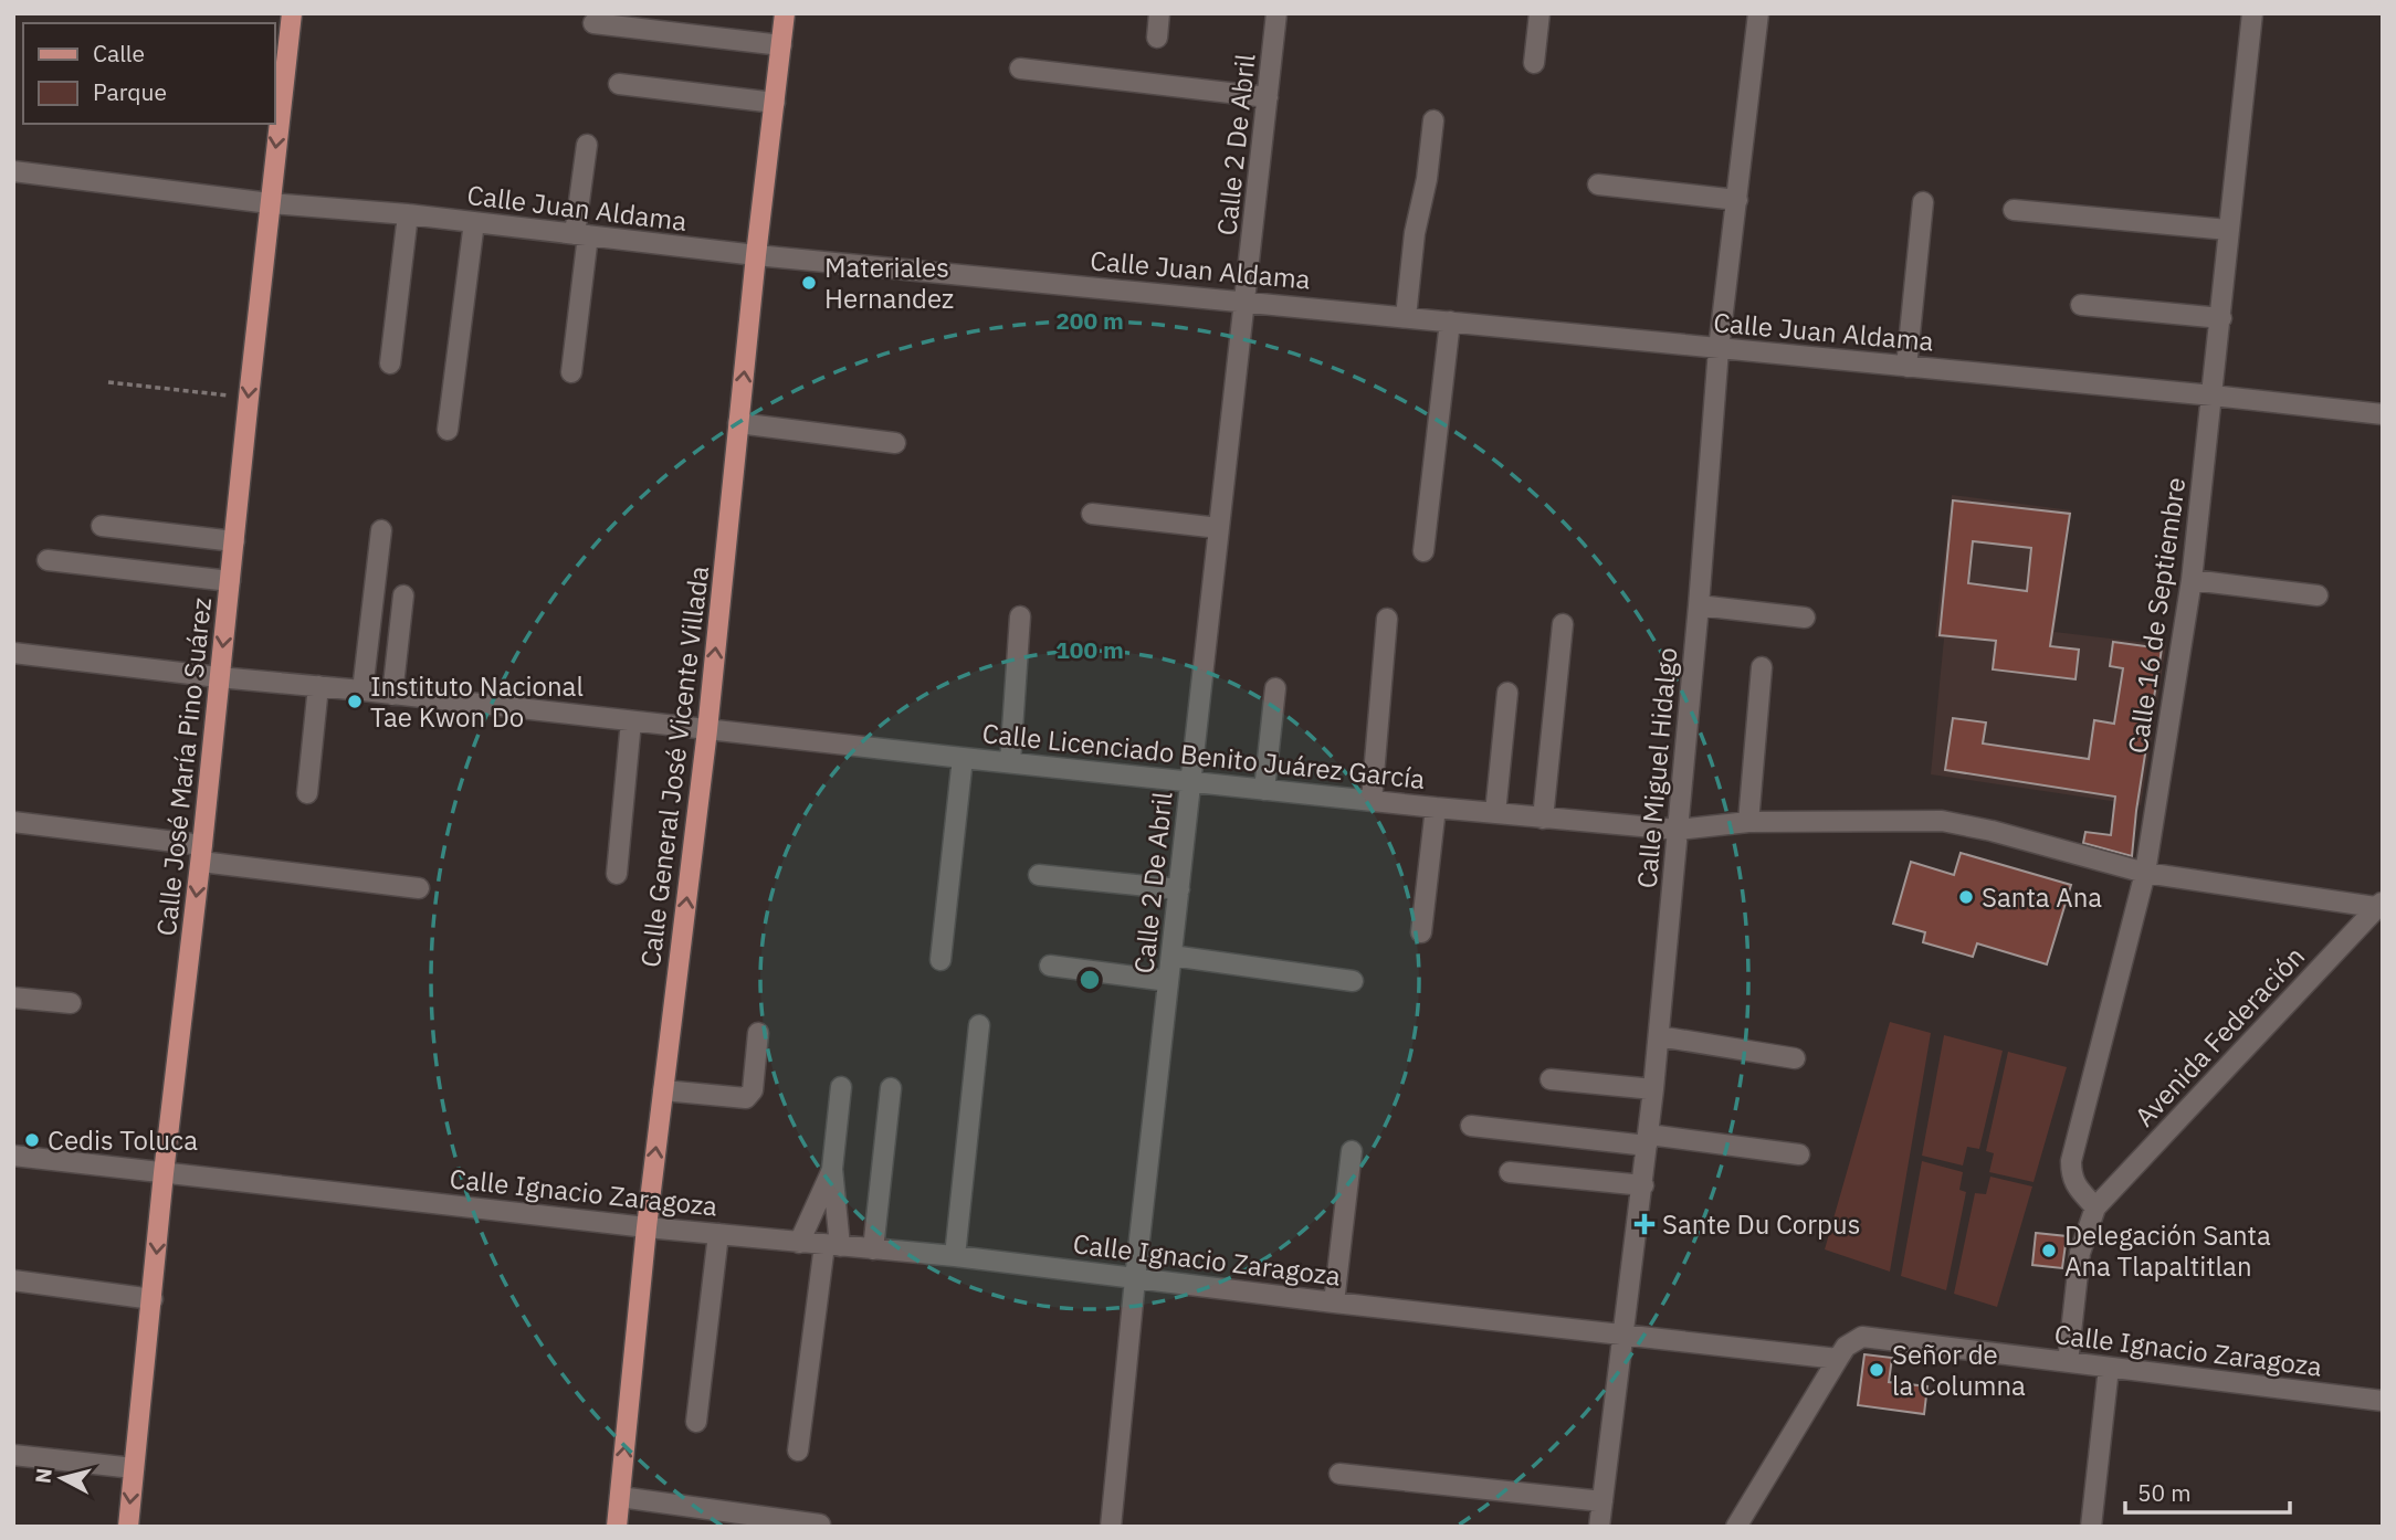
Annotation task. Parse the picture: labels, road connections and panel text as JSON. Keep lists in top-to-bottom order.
{
  "streets": {
    "main road": ["Calle José María Pino Suárez", "Calle General José Vicente Villada"],
    "street": [
      "Calle 2 De Abril",
      "Calle Juan Aldama",
      "Calle 16 de Septiembre",
      "Calle Licenciado Benito Juárez García",
      "Calle Miguel Hidalgo",
      "Avenida Federación",
      "Calle Ignacio Zaragoza"
    ]
  },
  "crossings": [
    ["Calle 2 De Abril", "Calle Juan Aldama"],
    ["Calle 2 De Abril", "Calle Licenciado Benito Juárez García"],
    ["Calle 2 De Abril", "Calle Ignacio Zaragoza"],
    ["Calle Juan Aldama", "Calle 16 de Septiembre"],
    ["Calle Juan Aldama", "Calle José María Pino Suárez"],
    ["Calle Juan Aldama", "Calle General José Vicente Villada"],
    ["Calle Juan Aldama", "Calle Miguel Hidalgo"],
    ["Calle 16 de Septiembre", "Calle Licenciado Benito Juárez García"],
    ["Calle 16 de Septiembre", "Avenida Federación"],
    ["Calle Licenciado Benito Juárez García", "Calle José María Pino Suárez"],
    ["Calle Licenciado Benito Juárez García", "Calle General José Vicente Villada"],
    ["Calle Licenciado Benito Juárez García", "Calle Miguel Hidalgo"],
    ["Calle Licenciado Benito Juárez García", "Avenida Federación"],
    ["Calle José María Pino Suárez", "Calle Ignacio Zaragoza"],
    ["Calle General José Vicente Villada", "Calle Ignacio Zaragoza"],
    ["Calle Miguel Hidalgo", "Calle Ignacio Zaragoza"]
  ],
  "one_way": ["Calle José María Pino Suárez", "Calle General José Vicente Villada"],
  "places": {
    "other": [
      "Materiales Hernandez",
      "Instituto Nacional Tae Kwon Do",
      "Santa Ana",
      "Cedis Toluca",
      "Delegación Santa Ana Tlapaltitlan",
      "Señor de la Columna"
    ],
    "health": ["Sante Du Corpus"]
  },
  "legend": ["Calle", "Parque"],
  "scale_bar": "50 m",
  "north": "left",
  "rings": ["200 m", "100 m"]
}
